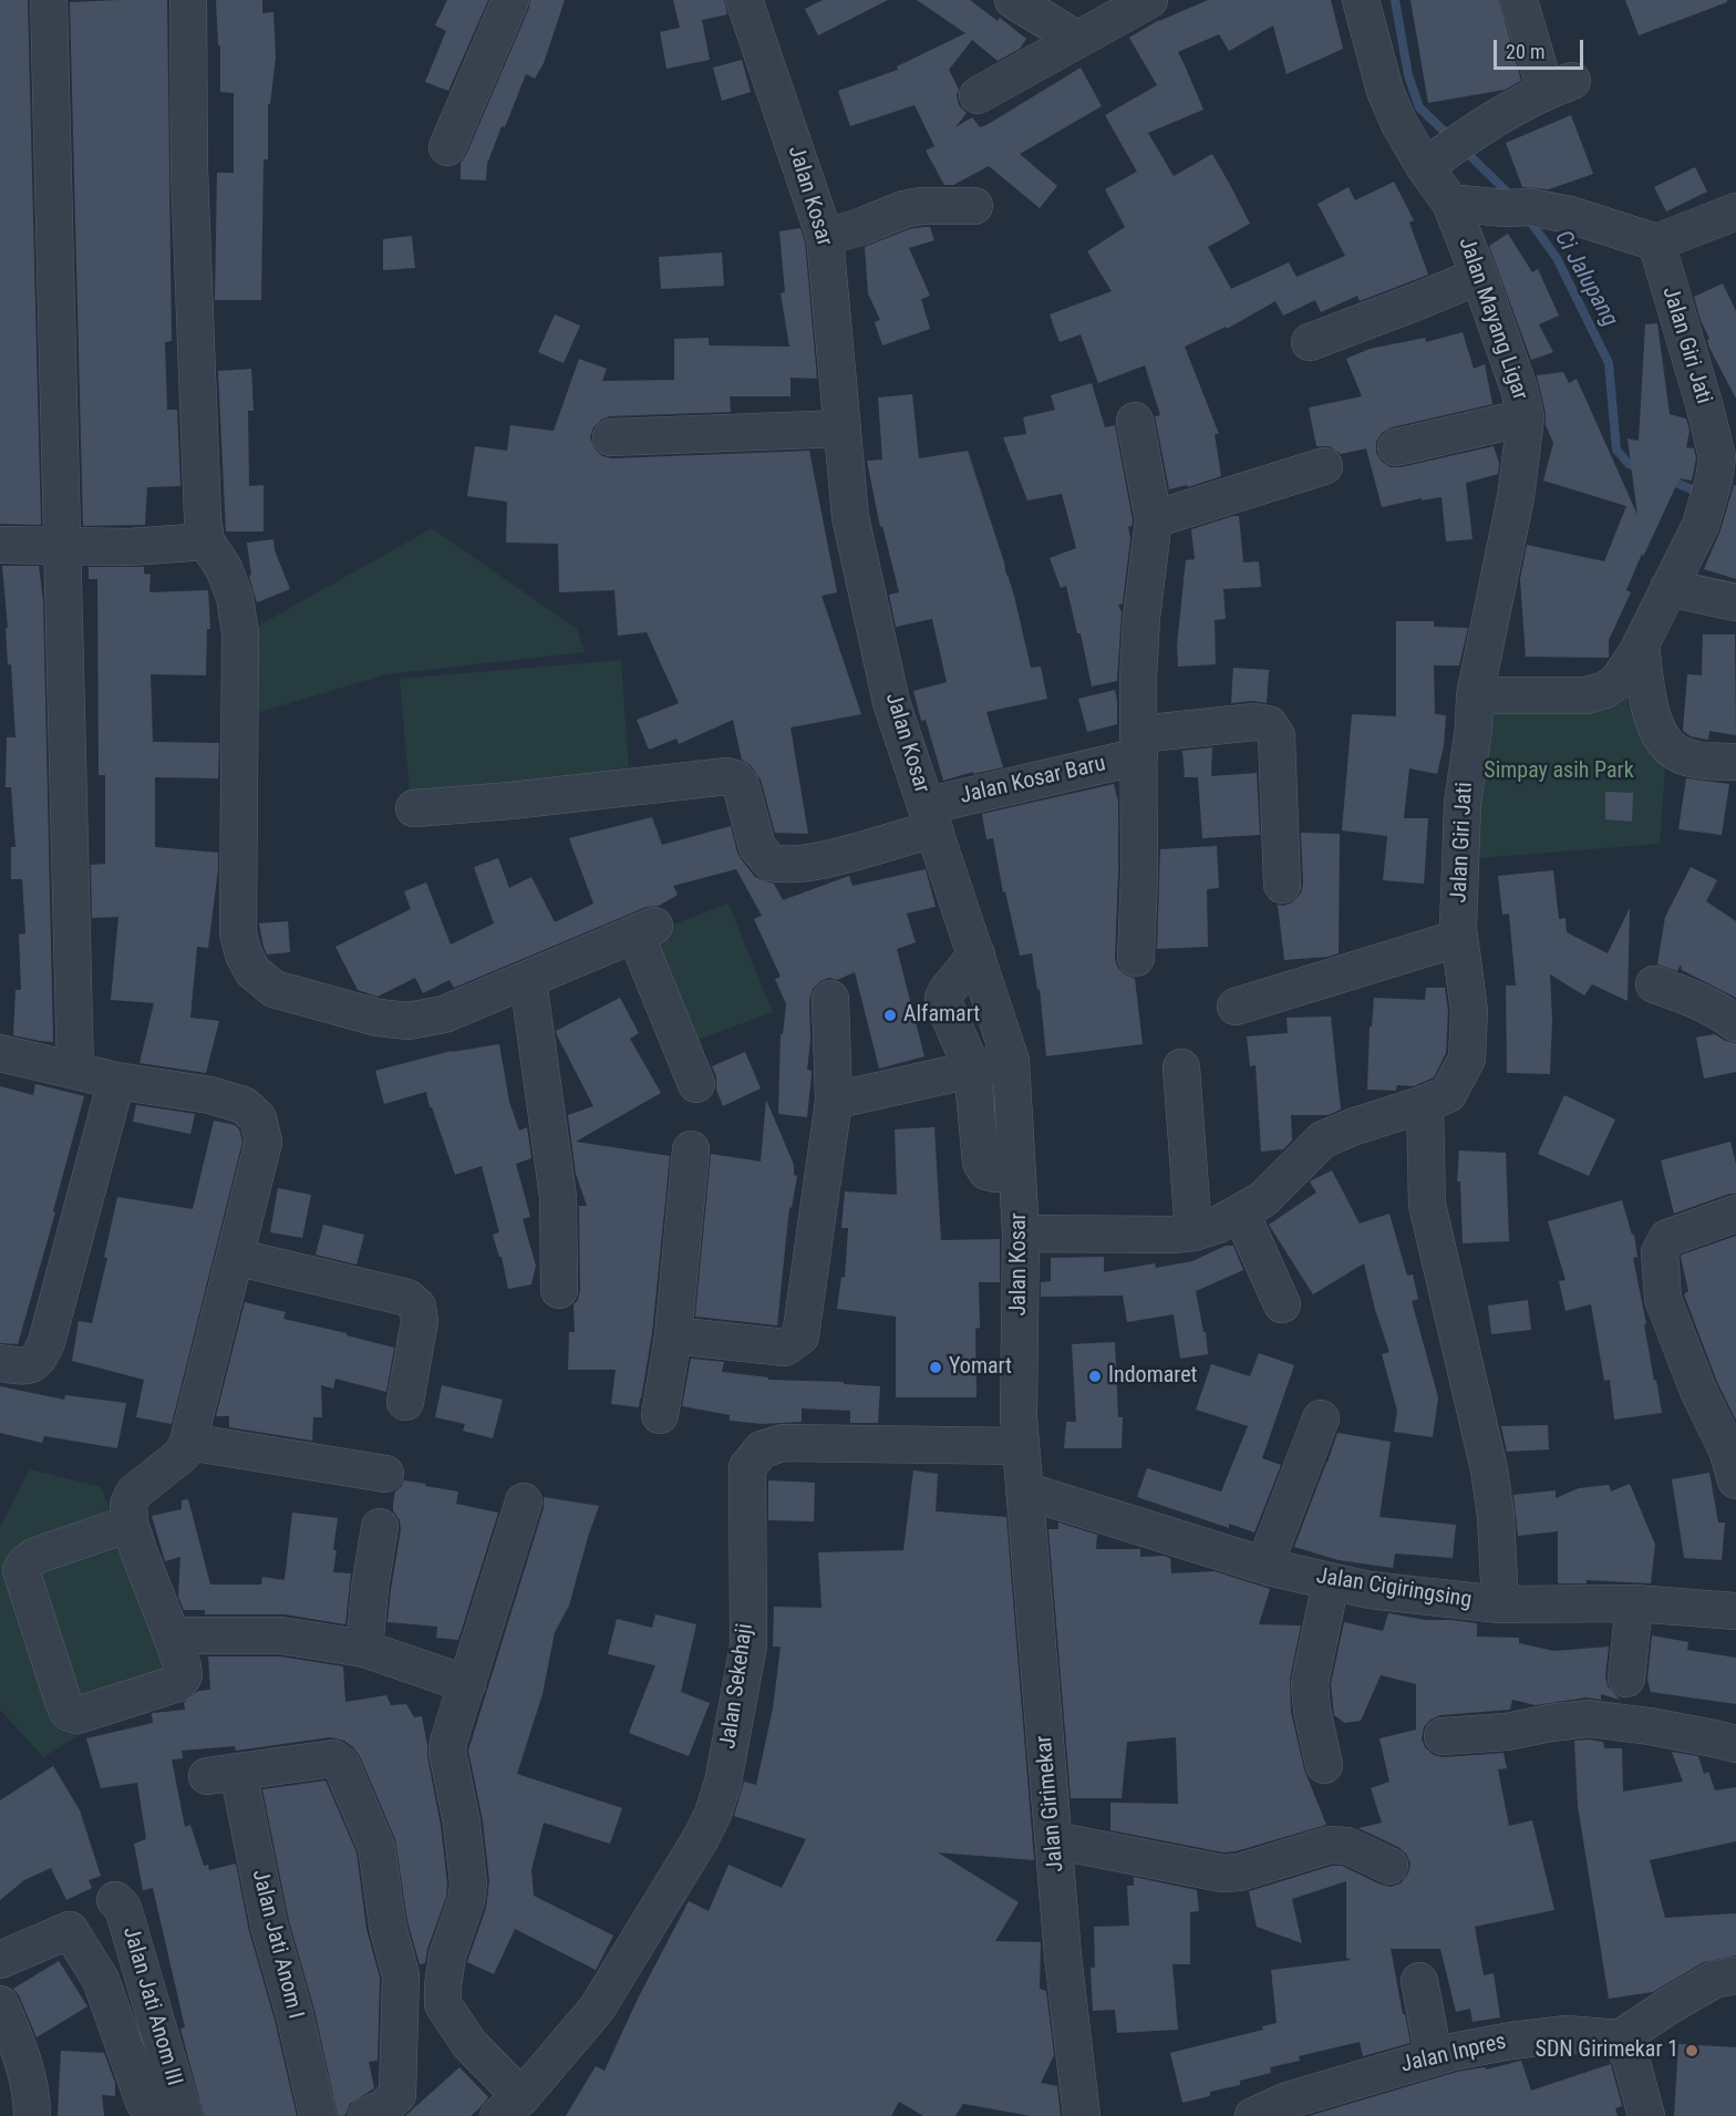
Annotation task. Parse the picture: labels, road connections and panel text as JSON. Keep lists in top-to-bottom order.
{
  "streets": {
    "street": [
      "Jalan Kosar",
      "Jalan Mayang Ligar",
      "Jalan Giri Jati",
      "Jalan Kosar Baru",
      "Jalan Cigiringsing",
      "Jalan Sekehaji",
      "Jalan Girimekar",
      "Jalan Jati Anom I",
      "Jalan Jati Anom III",
      "Jalan Inpres"
    ]
  },
  "crossings": [
    ["Jalan Kosar", "Jalan Giri Jati"],
    ["Jalan Kosar", "Jalan Kosar Baru"],
    ["Jalan Kosar", "Jalan Cigiringsing"],
    ["Jalan Kosar", "Jalan Sekehaji"],
    ["Jalan Kosar", "Jalan Girimekar"],
    ["Jalan Mayang Ligar", "Jalan Giri Jati"],
    ["Jalan Cigiringsing", "Jalan Girimekar"]
  ],
  "water": ["Ci Jalupang"],
  "parks": ["Simpay asih Park"],
  "places": [
    "Alfamart",
    "Yomart",
    "Indomaret",
    "SDN Girimekar 1"
  ],
  "scale_bar": "20 m"
}
